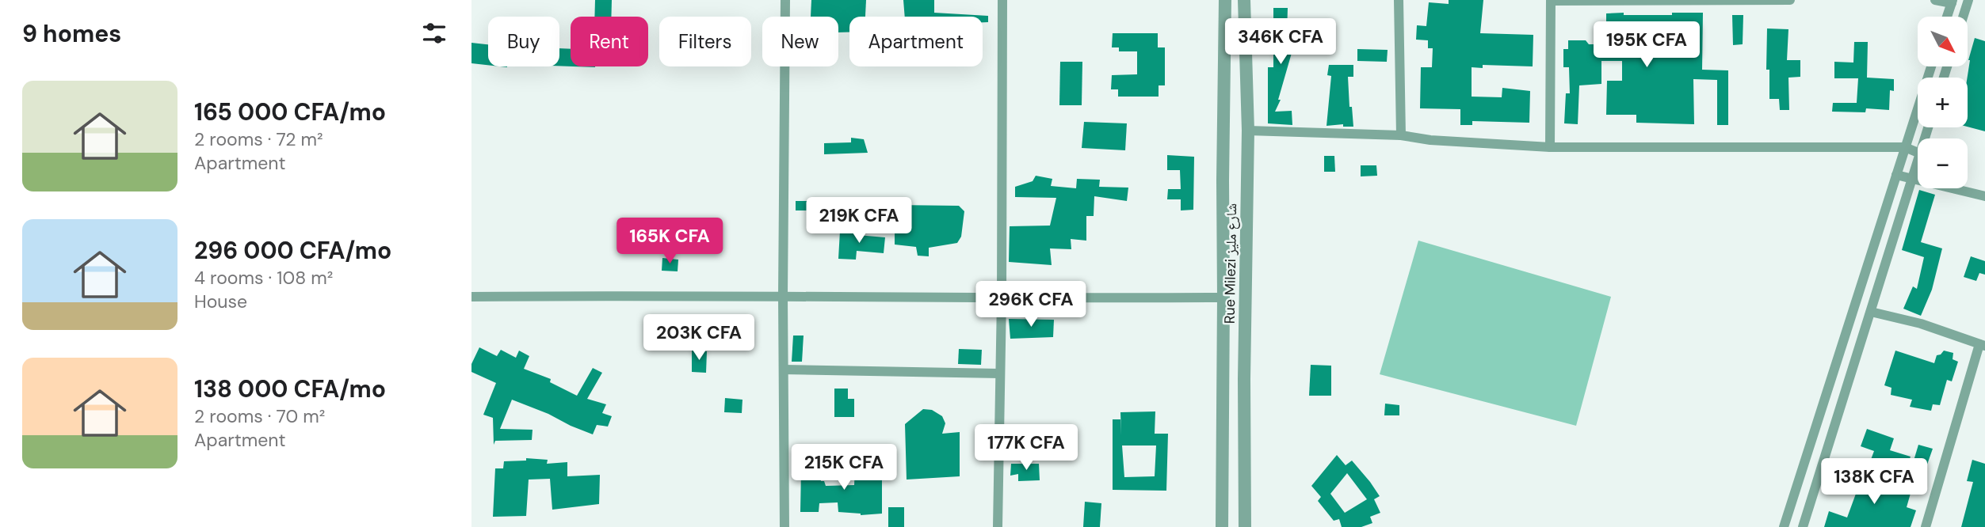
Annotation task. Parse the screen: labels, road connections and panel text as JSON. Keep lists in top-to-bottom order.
{
  "streets": {
    "street": ["Rue Milezi شارع مليز"]
  },
  "north": "bottom right",
  "page": {
    "heading": "9 homes",
    "map_buttons": ["+", "−"],
    "chip": [
      "Buy",
      "Rent",
      "Filters",
      "New",
      "Apartment"
    ],
    "price": [
      "346K CFA",
      "195K CFA",
      "219K CFA",
      "165K CFA",
      "296K CFA",
      "203K CFA",
      "177K CFA",
      "215K CFA",
      "138K CFA"
    ],
    "list": [
      {
        "name": "165 000 CFA/mo",
        "note": "2 rooms · 72 m² · Apartment"
      },
      {
        "name": "296 000 CFA/mo",
        "note": "4 rooms · 108 m² · House"
      },
      {
        "name": "138 000 CFA/mo",
        "note": "2 rooms · 70 m² · Apartment"
      }
    ]
  }
}
